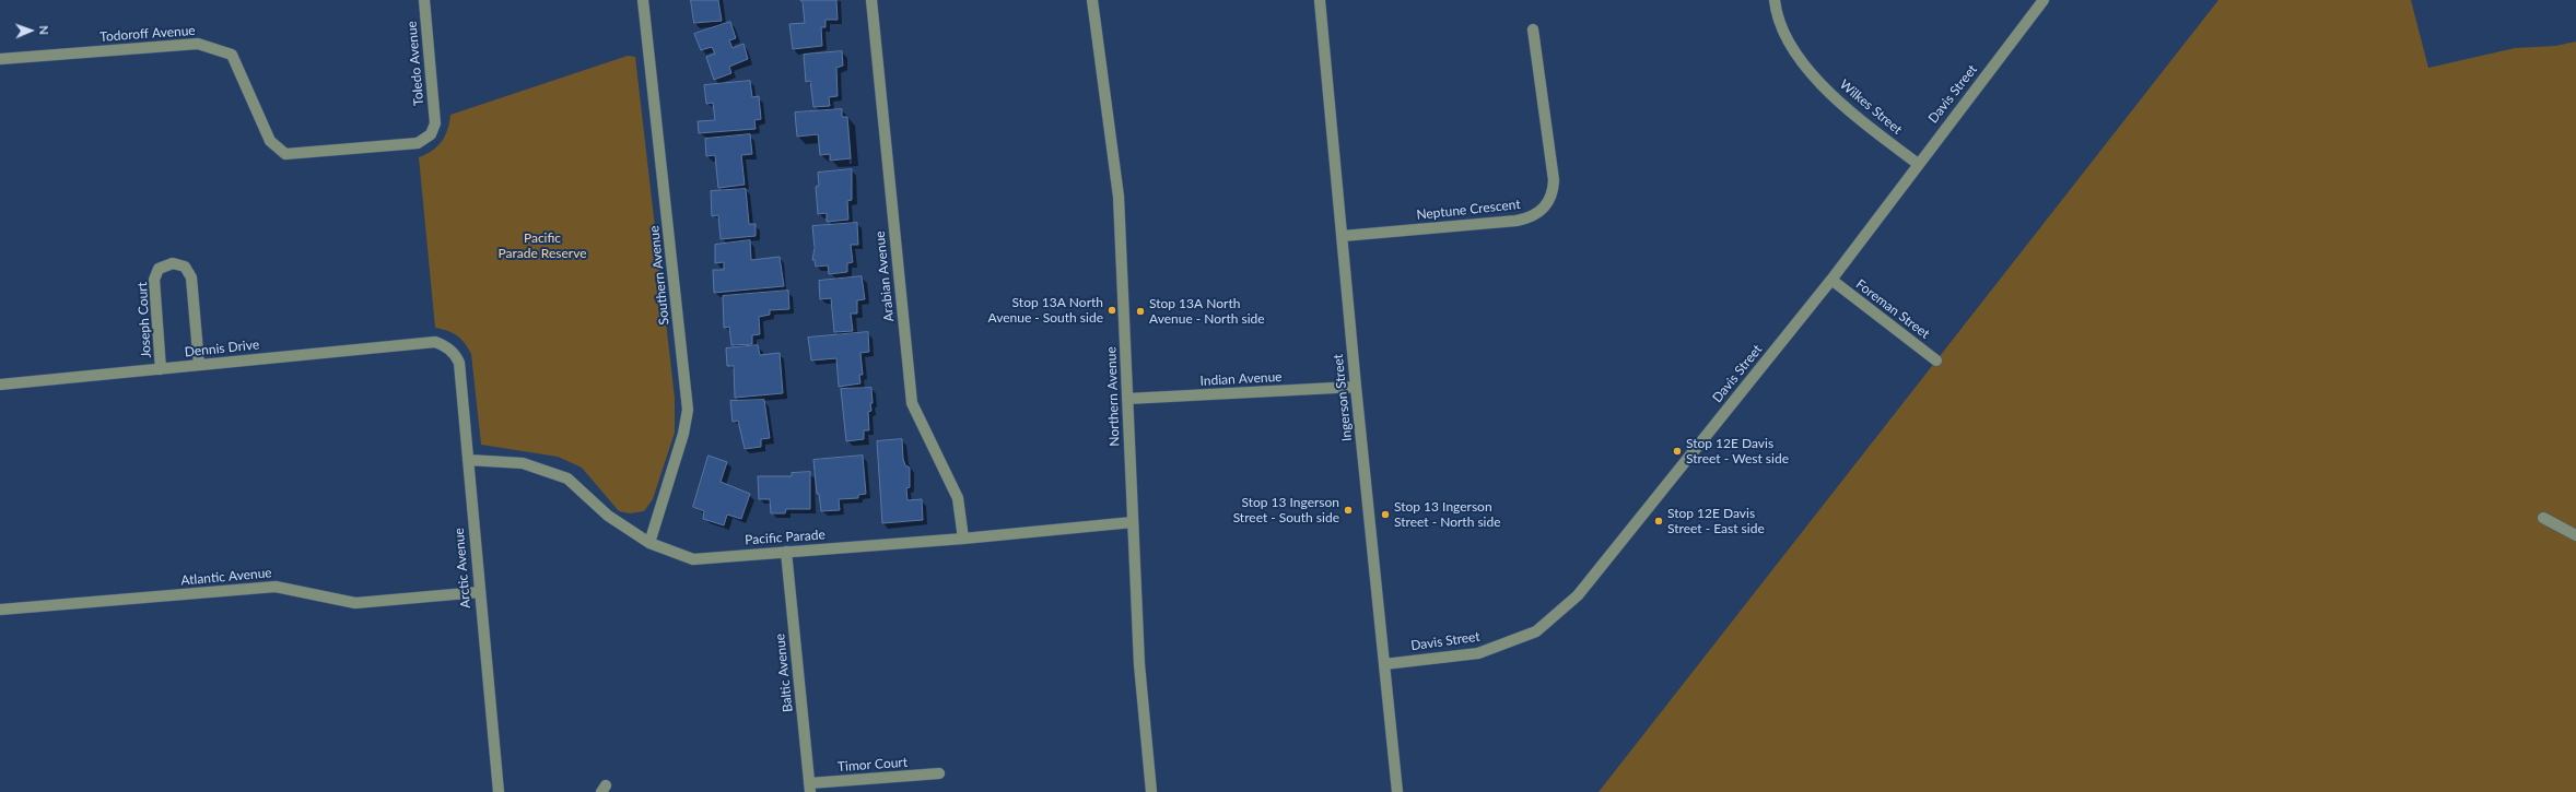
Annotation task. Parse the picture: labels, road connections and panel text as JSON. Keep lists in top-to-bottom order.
{
  "streets": {
    "street": [
      "Todoroff Avenue",
      "Toledo Avenue",
      "Davis Street",
      "Wilkes Street",
      "Neptune Crescent",
      "Southern Avenue",
      "Arabian Avenue",
      "Foreman Street",
      "Joseph Court",
      "Dennis Drive",
      "Indian Avenue",
      "Northern Avenue",
      "Ingerson Street",
      "Pacific Parade",
      "Arctic Avenue",
      "Atlantic Avenue",
      "Baltic Avenue",
      "Timor Court"
    ]
  },
  "crossings": [
    ["Todoroff Avenue", "Toledo Avenue"],
    ["Davis Street", "Wilkes Street"],
    ["Davis Street", "Foreman Street"],
    ["Davis Street", "Ingerson Street"],
    ["Neptune Crescent", "Ingerson Street"],
    ["Southern Avenue", "Pacific Parade"],
    ["Arabian Avenue", "Pacific Parade"],
    ["Joseph Court", "Dennis Drive"],
    ["Dennis Drive", "Arctic Avenue"],
    ["Indian Avenue", "Northern Avenue"],
    ["Indian Avenue", "Ingerson Street"],
    ["Northern Avenue", "Pacific Parade"],
    ["Pacific Parade", "Arctic Avenue"],
    ["Pacific Parade", "Baltic Avenue"],
    ["Arctic Avenue", "Atlantic Avenue"],
    ["Baltic Avenue", "Timor Court"]
  ],
  "parks": ["Pacific Parade Reserve"],
  "places": [
    "Stop 13A North Avenue - South side",
    "Stop 13A North Avenue - North side",
    "Stop 12E Davis Street - West side",
    "Stop 13 Ingerson Street - South side",
    "Stop 13 Ingerson Street - North side",
    "Stop 12E Davis Street - East side"
  ],
  "north": "right"
}
